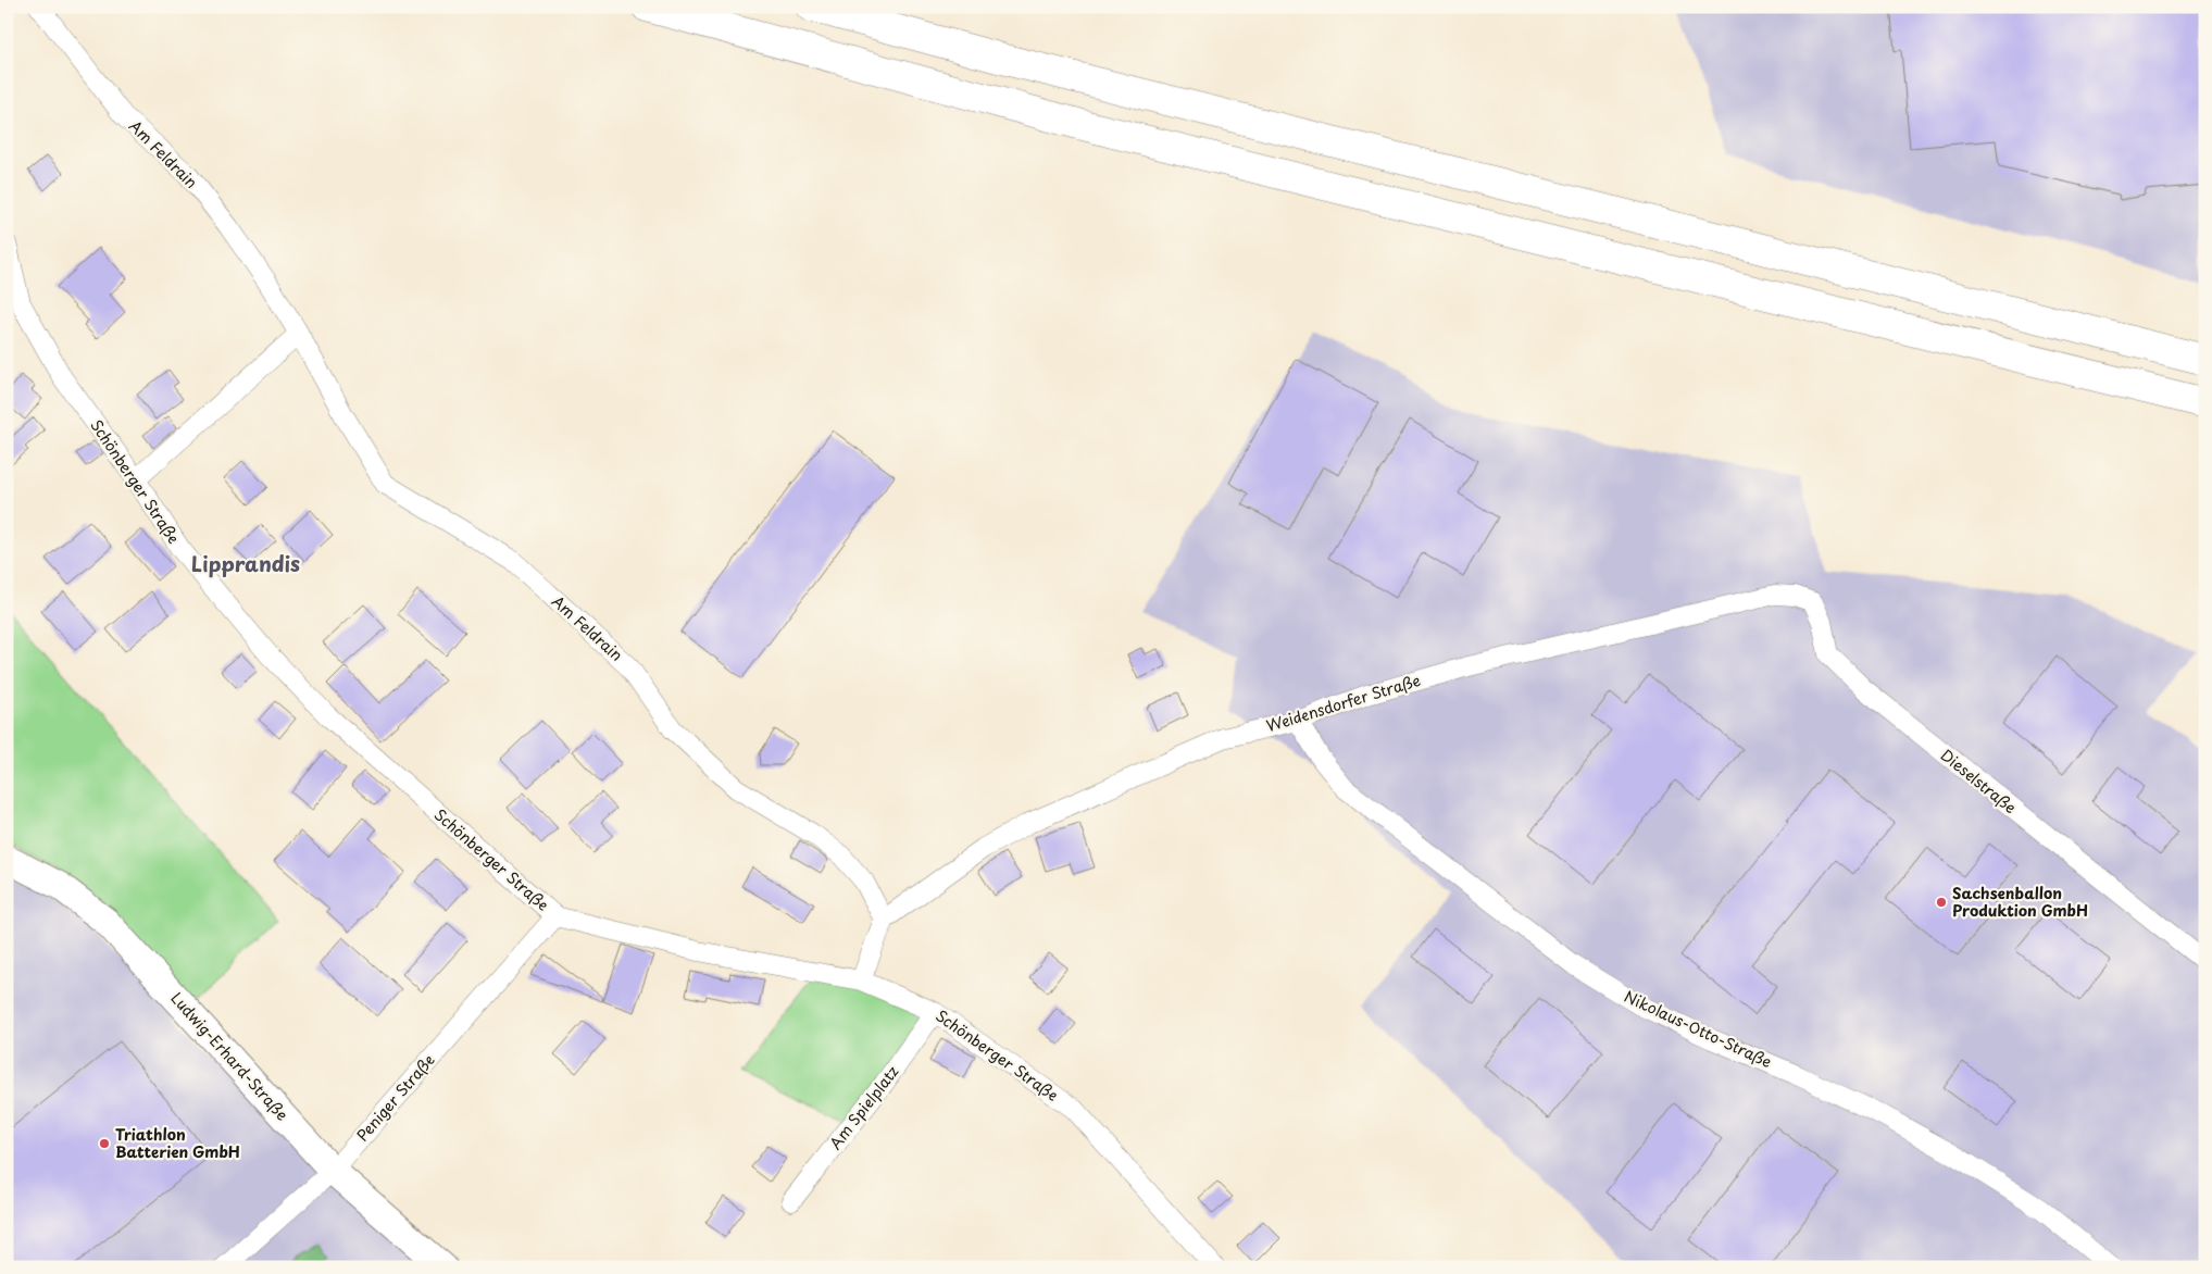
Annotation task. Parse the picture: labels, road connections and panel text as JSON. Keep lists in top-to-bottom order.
{
  "streets": {
    "street": [
      "Am Feldrain",
      "Schönberger Straße",
      "Weidensdorfer Straße",
      "Dieselstraße",
      "Nikolaus-Otto-Straße",
      "Ludwig-Erhard-Straße",
      "Peniger Straße",
      "Am Spielplatz"
    ]
  },
  "crossings": [
    ["Am Feldrain", "Weidensdorfer Straße"],
    ["Schönberger Straße", "Peniger Straße"],
    ["Schönberger Straße", "Am Spielplatz"],
    ["Weidensdorfer Straße", "Dieselstraße"],
    ["Weidensdorfer Straße", "Nikolaus-Otto-Straße"],
    ["Ludwig-Erhard-Straße", "Peniger Straße"]
  ],
  "districts": ["Lipprandis"],
  "places": ["Sachsenballon Produktion GmbH", "Triathlon Batterien GmbH"]
}
